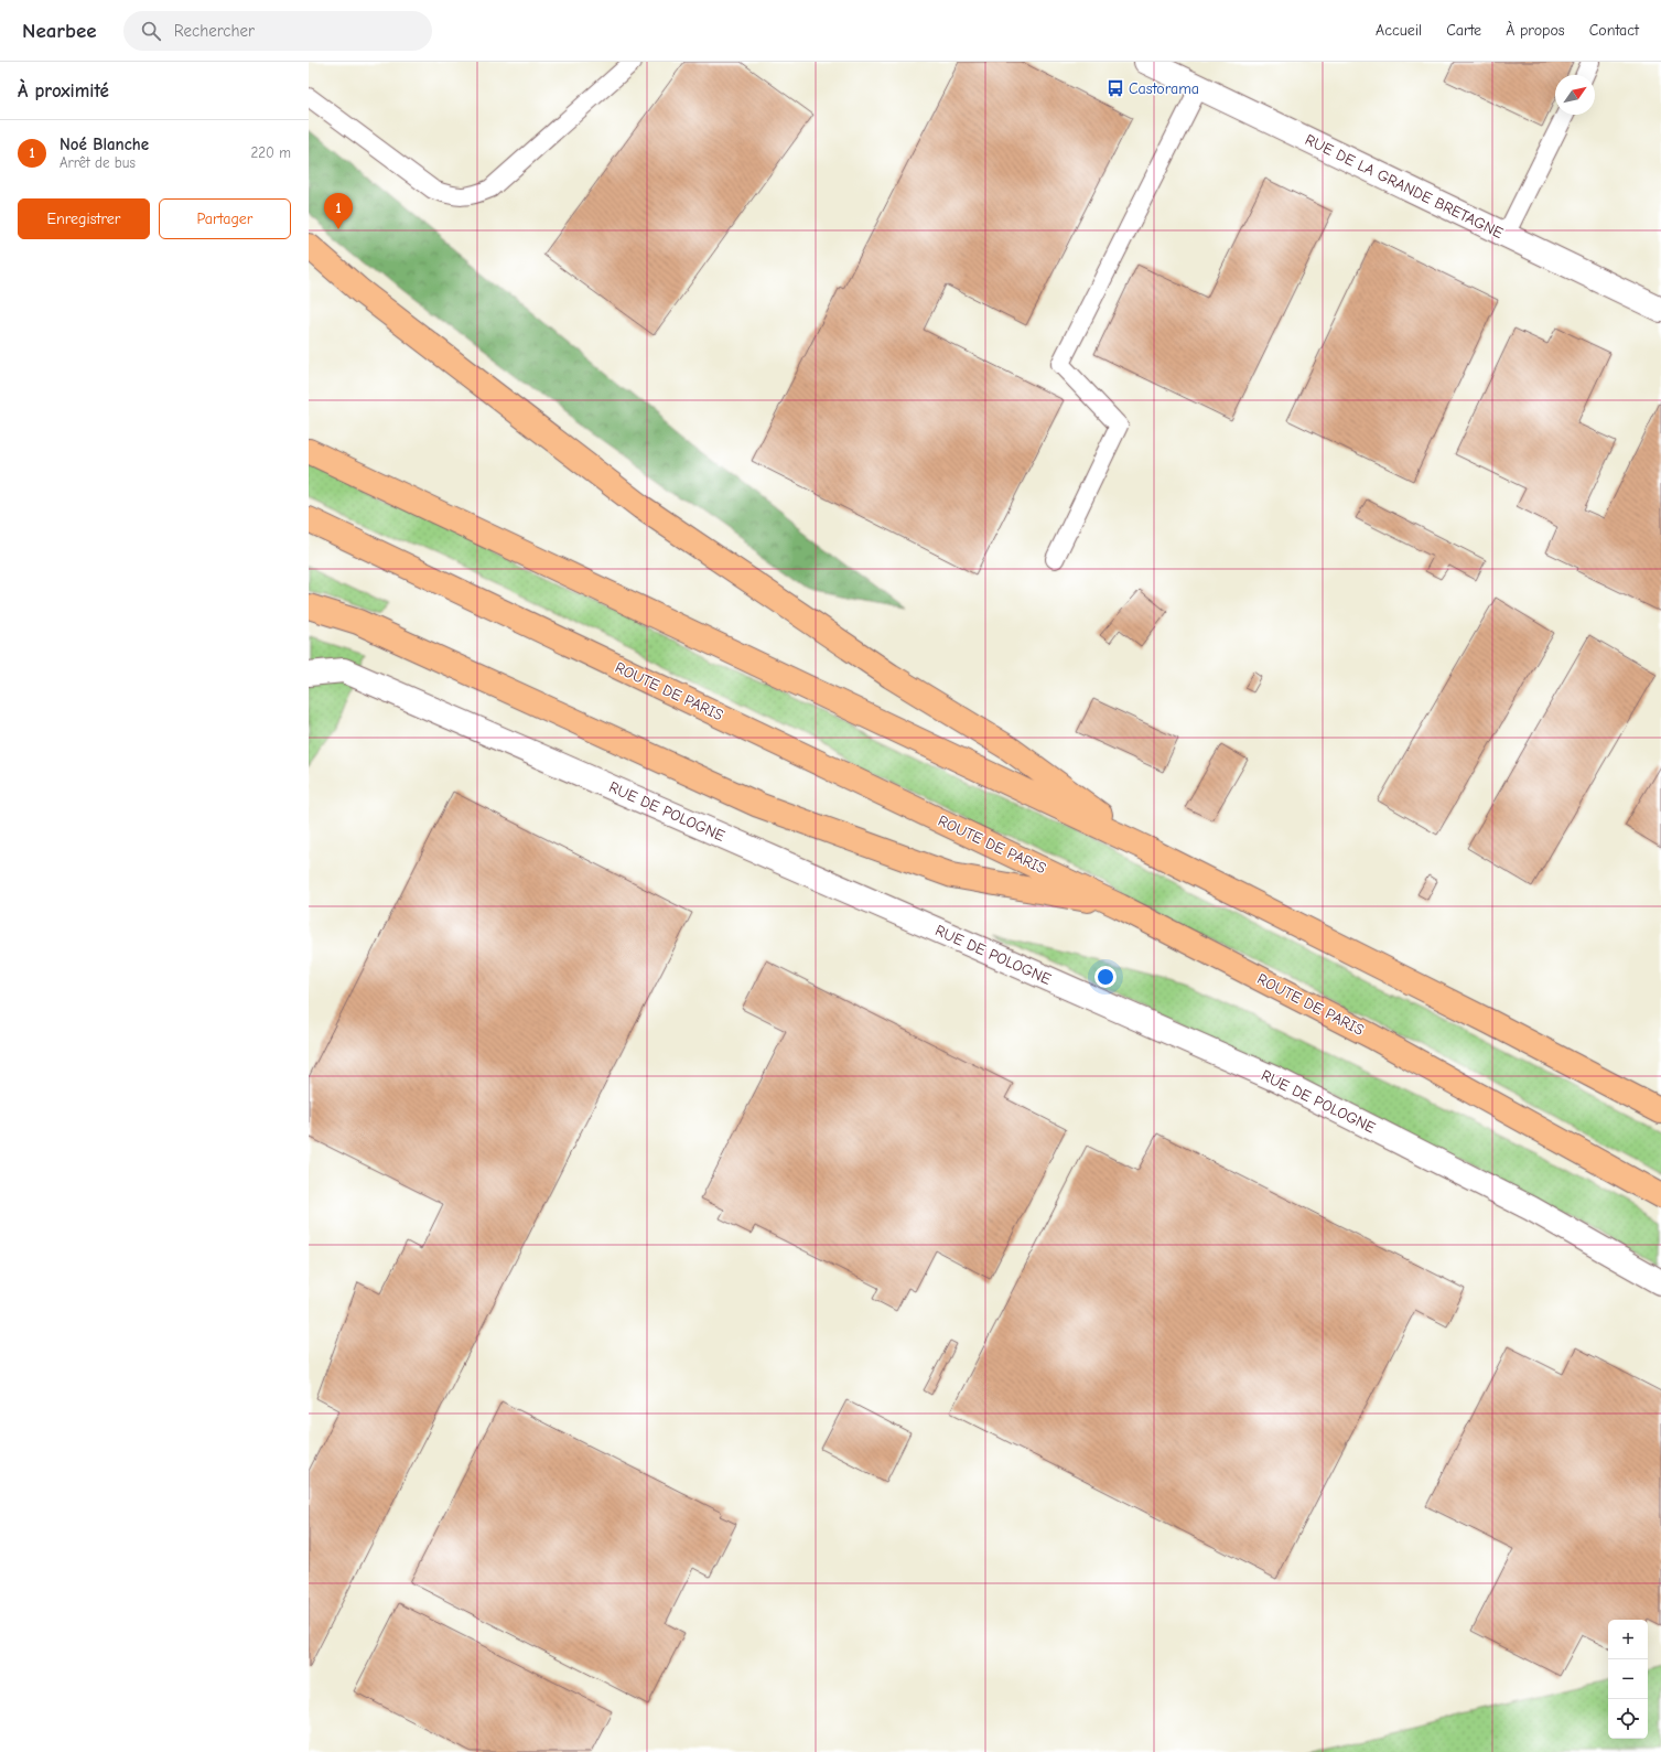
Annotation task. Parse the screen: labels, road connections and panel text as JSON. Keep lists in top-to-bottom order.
{
  "streets": {
    "main road": ["ROUTE DE PARIS"],
    "street": ["RUE DE LA GRANDE BRETAGNE", "RUE DE POLOGNE"]
  },
  "places": {
    "bus stop": ["Castorama"]
  },
  "north": "top right",
  "page": {
    "header": "Nearbee",
    "search": "Rechercher",
    "nav": [
      "Accueil",
      "Carte",
      "À propos",
      "Contact"
    ],
    "heading": "À proximité",
    "list": [
      {
        "mark": "1",
        "name": "Noé Blanche",
        "note": "Arrêt de bus",
        "value": "220 m"
      }
    ],
    "buttons": ["Enregistrer", "Partager"],
    "pins": "1",
    "map_buttons": ["+", "−"]
  }
}
